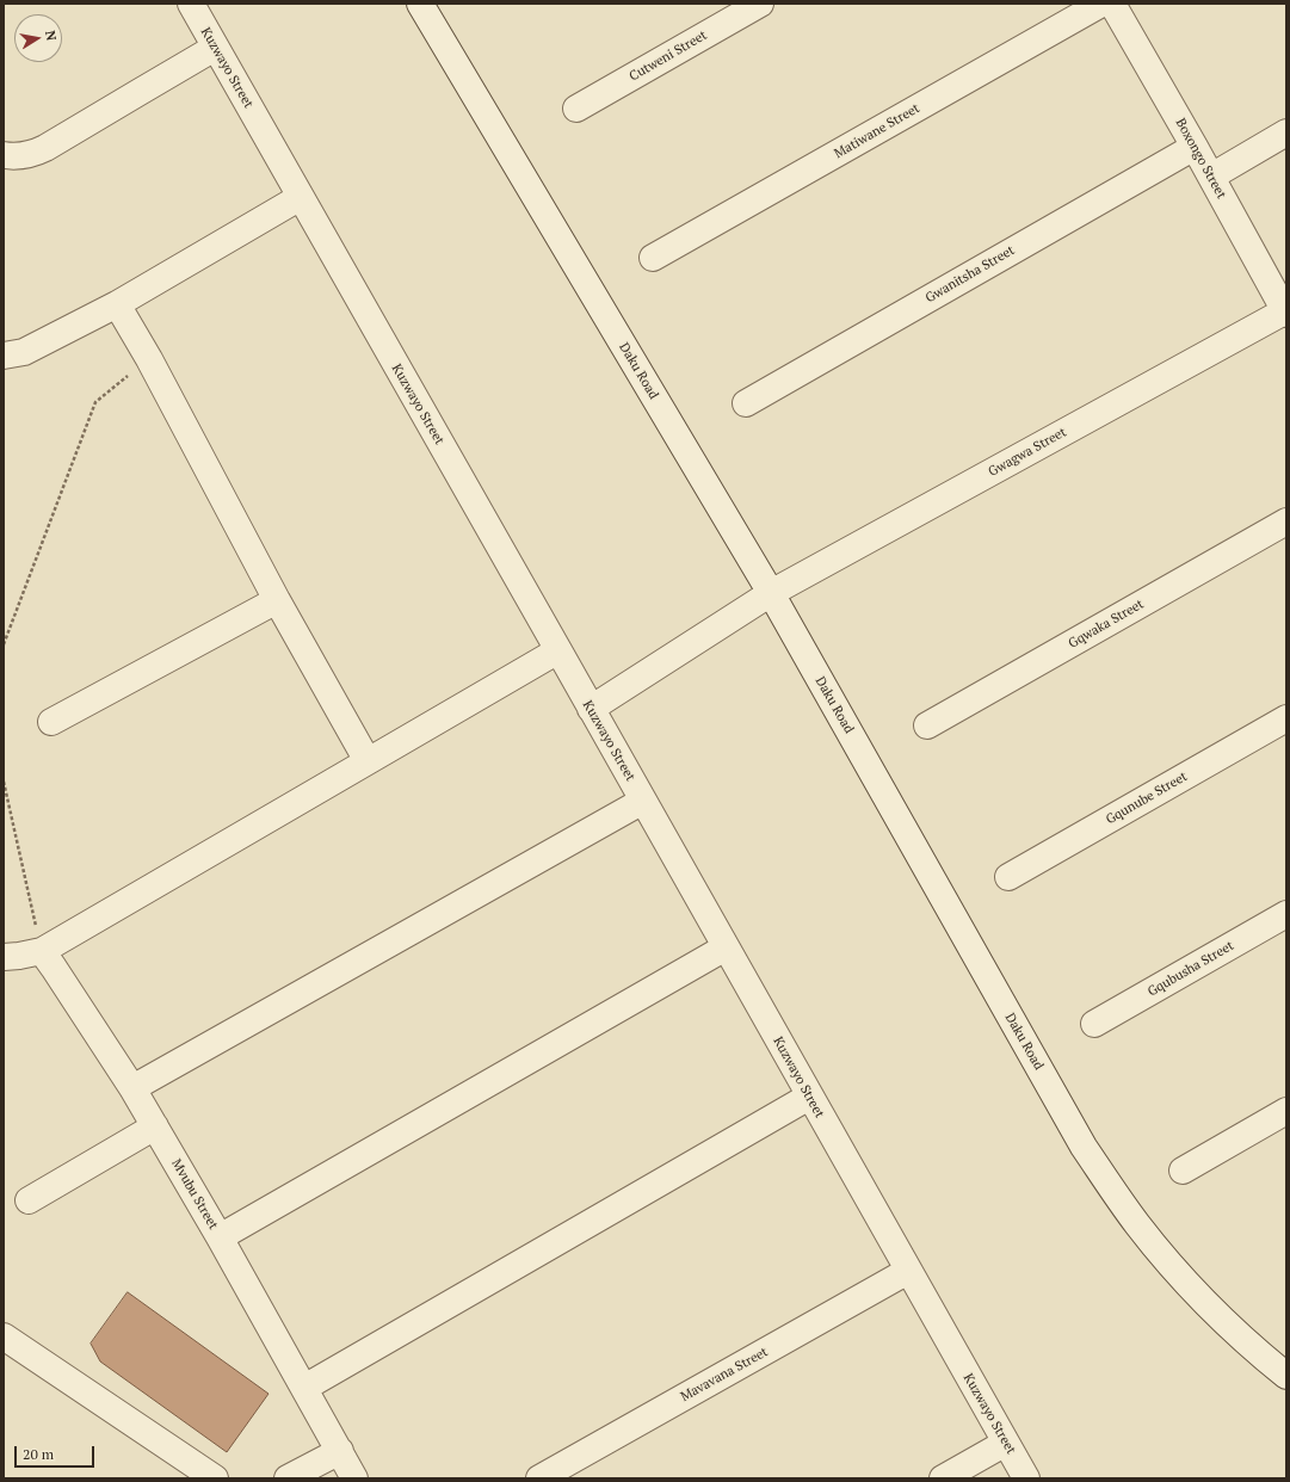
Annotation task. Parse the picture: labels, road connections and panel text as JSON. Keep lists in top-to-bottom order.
{
  "streets": {
    "street": [
      "Cutweni Street",
      "Kuzwayo Street",
      "Matiwane Street",
      "Boxongo Street",
      "Gwanitsha Street",
      "Daku Road",
      "Gwagwa Street",
      "Gqwaka Street",
      "Gqunube Street",
      "Gqubusha Street",
      "Mvubu Street",
      "Mavavana Street"
    ]
  },
  "crossings": [
    ["Kuzwayo Street", "Gwagwa Street"],
    ["Kuzwayo Street", "Mavavana Street"],
    ["Boxongo Street", "Gwanitsha Street"],
    ["Boxongo Street", "Gwagwa Street"],
    ["Daku Road", "Gwagwa Street"]
  ],
  "scale_bar": "20 m",
  "north": "right"
}
